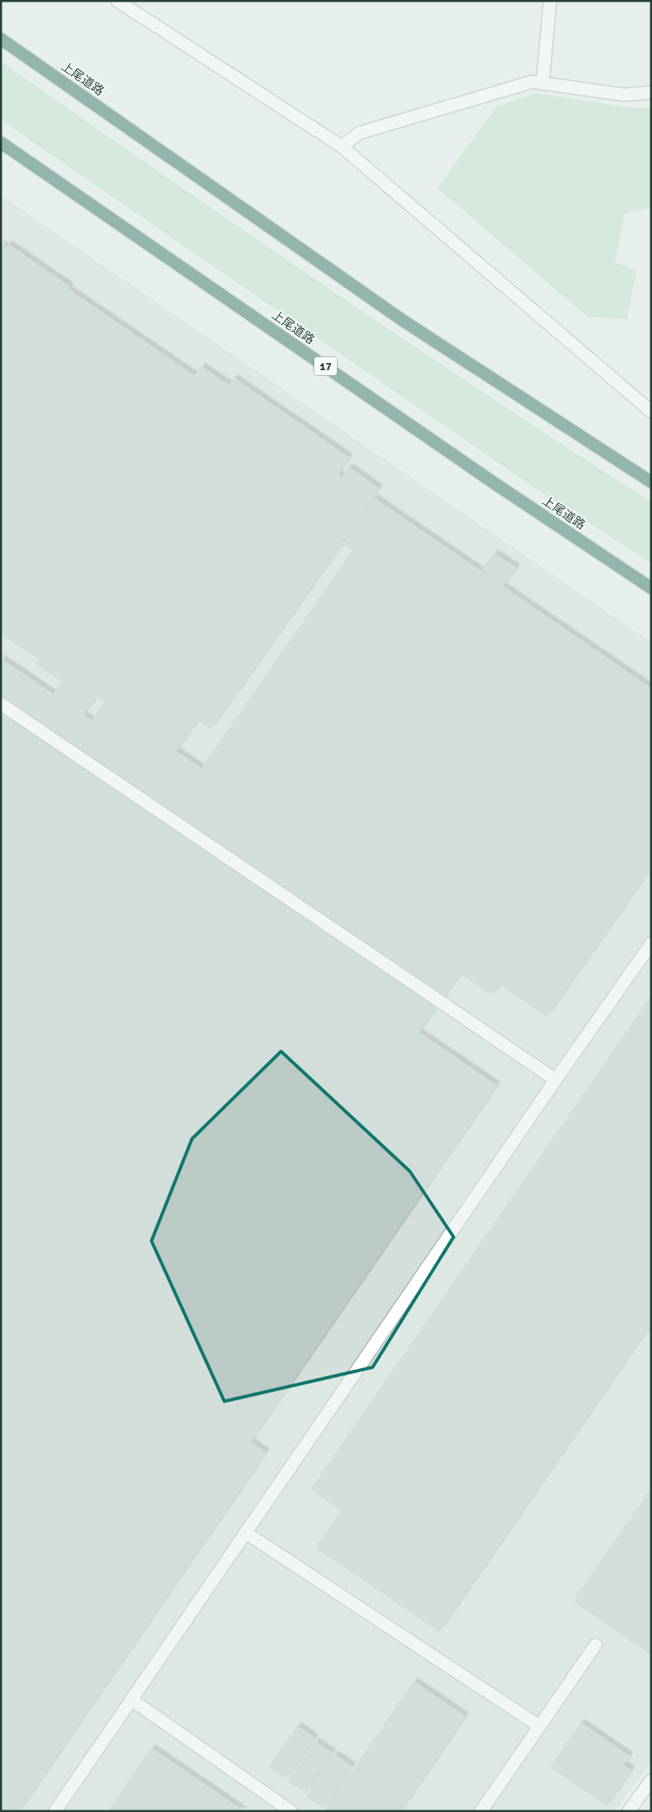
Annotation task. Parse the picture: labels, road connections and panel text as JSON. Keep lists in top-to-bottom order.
{
  "streets": {
    "highway": ["上尾道路", "17"]
  }
}
